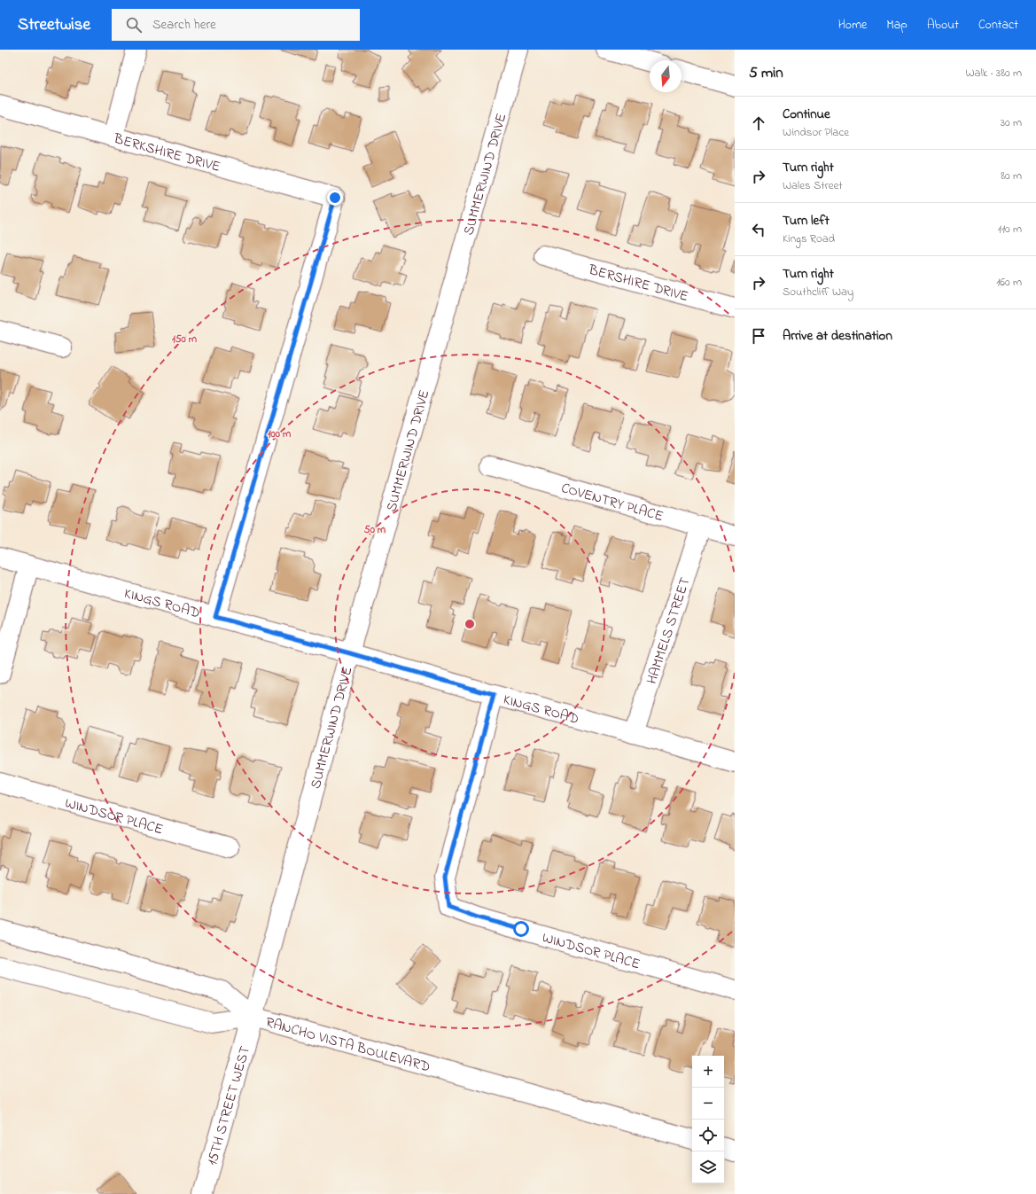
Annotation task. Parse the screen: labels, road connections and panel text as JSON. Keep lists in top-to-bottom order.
{
  "streets": {
    "street": [
      "BERKSHIRE DRIVE",
      "SUMMERWIND DRIVE",
      "BERSHIRE DRIVE",
      "COVENTRY PLACE",
      "KINGS ROAD",
      "HAMMELS STREET",
      "WINDSOR PLACE",
      "RANCHO VISTA BOULEVARD",
      "15TH STREET WEST"
    ]
  },
  "crossings": [
    ["BERKSHIRE DRIVE", "KINGS ROAD"],
    ["SUMMERWIND DRIVE", "KINGS ROAD"],
    ["SUMMERWIND DRIVE", "RANCHO VISTA BOULEVARD"],
    ["SUMMERWIND DRIVE", "15TH STREET WEST"],
    ["COVENTRY PLACE", "HAMMELS STREET"],
    ["KINGS ROAD", "HAMMELS STREET"],
    ["KINGS ROAD", "WINDSOR PLACE"],
    ["RANCHO VISTA BOULEVARD", "15TH STREET WEST"]
  ],
  "north": "bottom",
  "page": {
    "header": "Streetwise",
    "search": "Search here",
    "nav": [
      "Home",
      "Map",
      "About",
      "Contact"
    ],
    "heading": ["5 min", "Walk · 380 m"],
    "list": [
      ["Continue", "Windsor Place", "30 m"],
      ["Turn right", "Wales Street", "80 m"],
      ["Turn left", "Kings Road", "110 m"],
      ["Turn right", "Southcliff Way", "160 m"],
      "Arrive at destination"
    ],
    "map_buttons": ["+", "−"]
  },
  "rings": ["150 m", "100 m", "50 m"]
}
